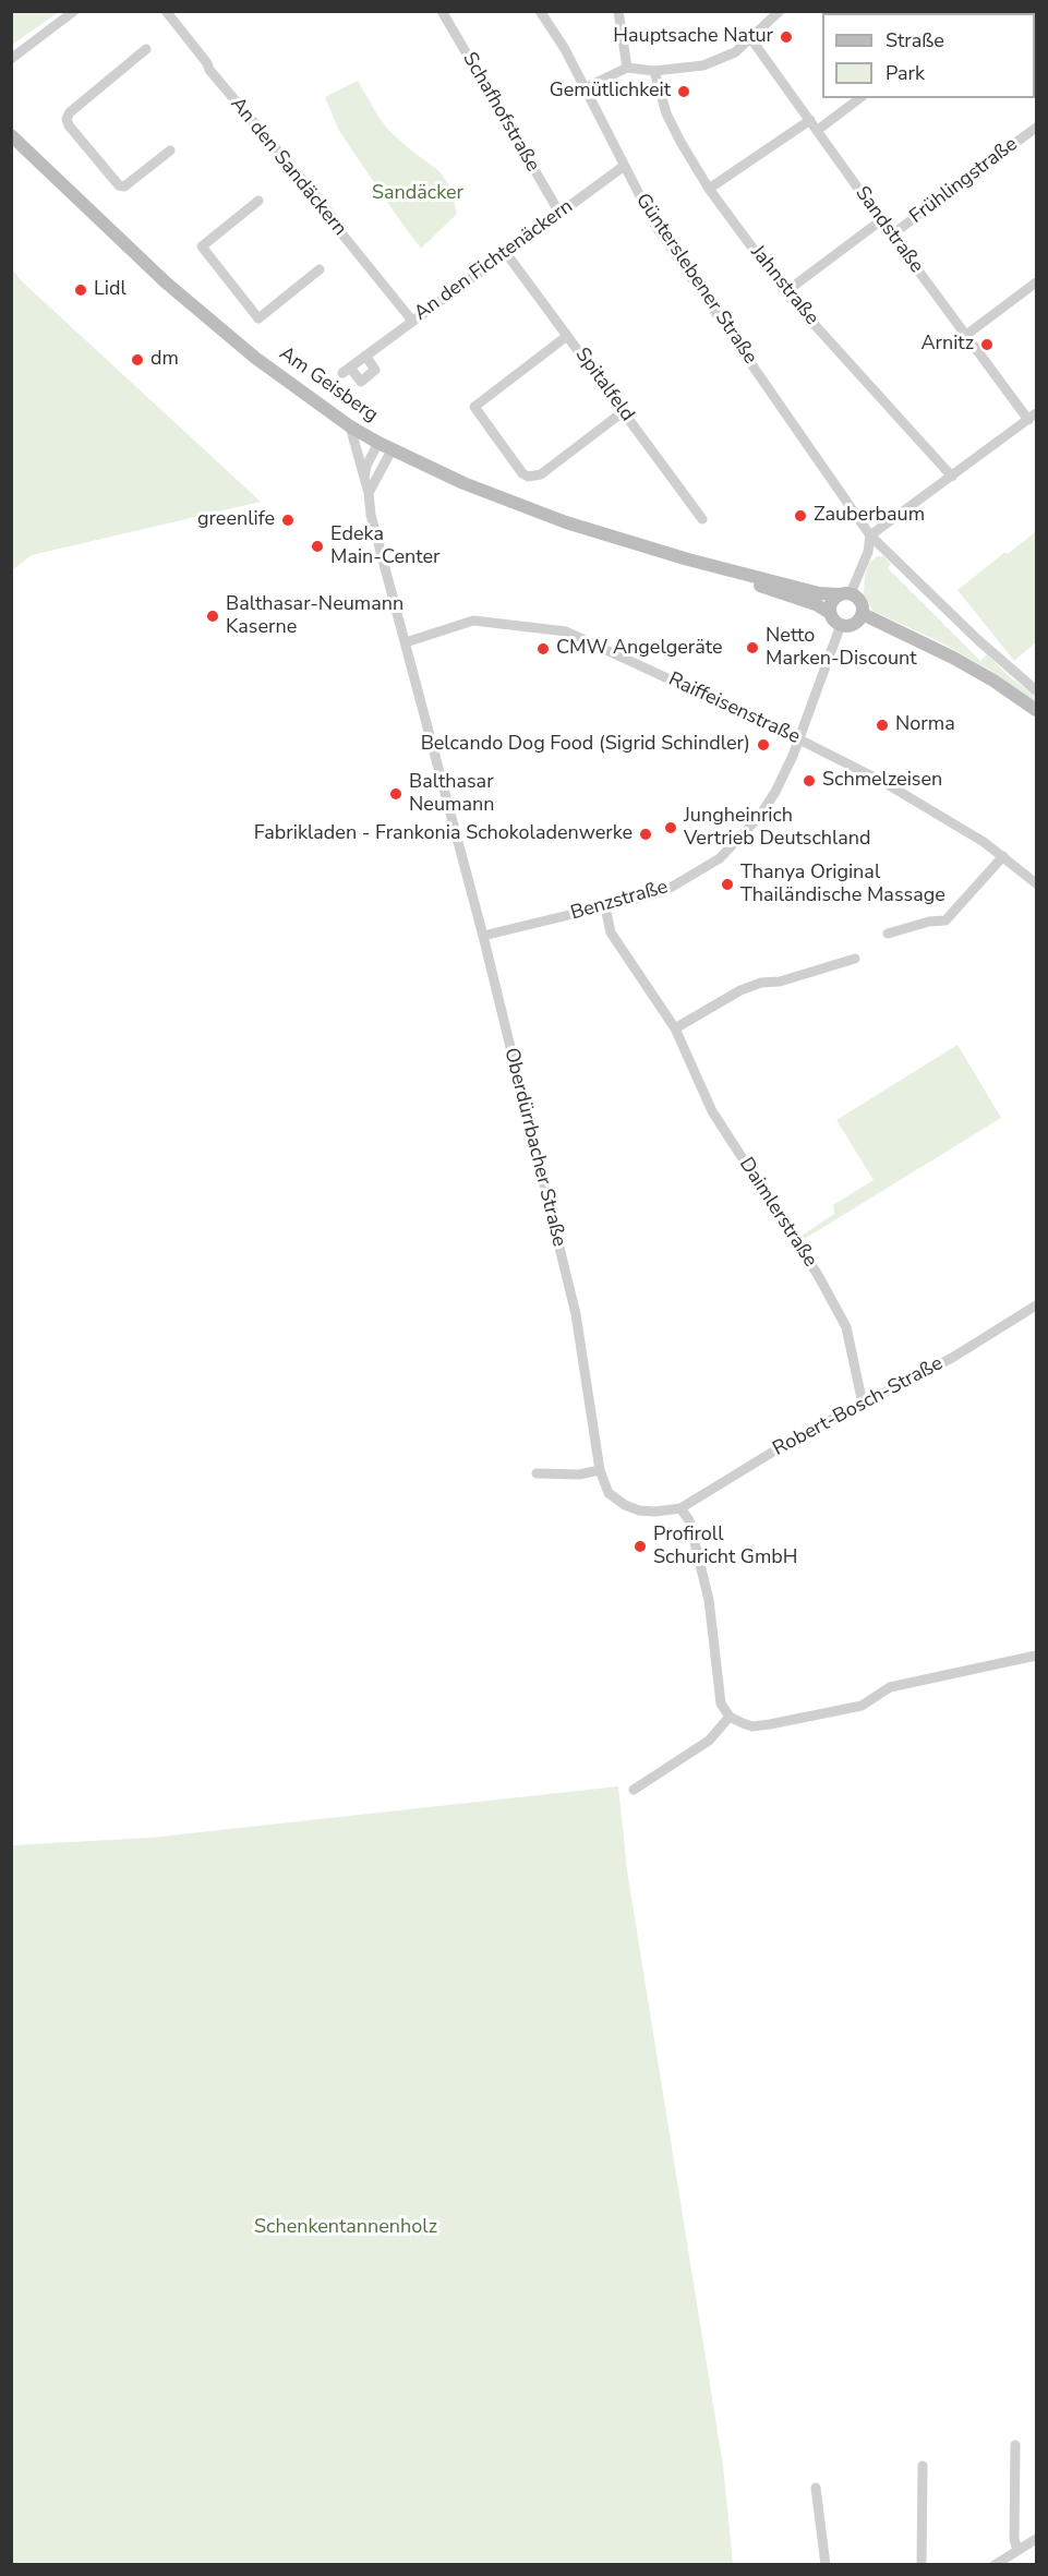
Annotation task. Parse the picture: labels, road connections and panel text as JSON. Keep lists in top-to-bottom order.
{
  "streets": {
    "street": [
      "Schafhofstraße",
      "An den Sandäckern",
      "Frühlingstraße",
      "Sandstraße",
      "An den Fichtenäckern",
      "Günterslebener Straße",
      "Jahnstraße",
      "Am Geisberg",
      "Spitalfeld",
      "Raiffeisenstraße",
      "Benzstraße",
      "Oberdürrbacher Straße",
      "Daimlerstraße",
      "Robert-Bosch-Straße"
    ]
  },
  "crossings": [
    ["Schafhofstraße", "An den Fichtenäckern"],
    ["An den Sandäckern", "An den Fichtenäckern"],
    ["Frühlingstraße", "Sandstraße"],
    ["Frühlingstraße", "Jahnstraße"],
    ["An den Fichtenäckern", "Günterslebener Straße"],
    ["An den Fichtenäckern", "Spitalfeld"],
    ["Am Geisberg", "Benzstraße"],
    ["Am Geisberg", "Oberdürrbacher Straße"],
    ["Raiffeisenstraße", "Benzstraße"],
    ["Raiffeisenstraße", "Oberdürrbacher Straße"],
    ["Benzstraße", "Oberdürrbacher Straße"],
    ["Benzstraße", "Daimlerstraße"],
    ["Oberdürrbacher Straße", "Robert-Bosch-Straße"],
    ["Daimlerstraße", "Robert-Bosch-Straße"]
  ],
  "parks": ["Sandäcker", "Schenkentannenholz"],
  "places": [
    "Hauptsache Natur",
    "Gemütlichkeit",
    "Lidl",
    "Arnitz",
    "dm",
    "Zauberbaum",
    "greenlife",
    "Edeka Main-Center",
    "Balthasar-Neumann Kaserne",
    "Netto Marken-Discount",
    "CMW Angelgeräte",
    "Norma",
    "Belcando Dog Food (Sigrid Schindler)",
    "Schmelzeisen",
    "Balthasar Neumann",
    "Jungheinrich Vertrieb Deutschland",
    "Fabrikladen - Frankonia Schokoladenwerke",
    "Thanya Original Thailändische Massage",
    "Profiroll Schuricht GmbH"
  ],
  "legend": ["Straße", "Park"]
}
